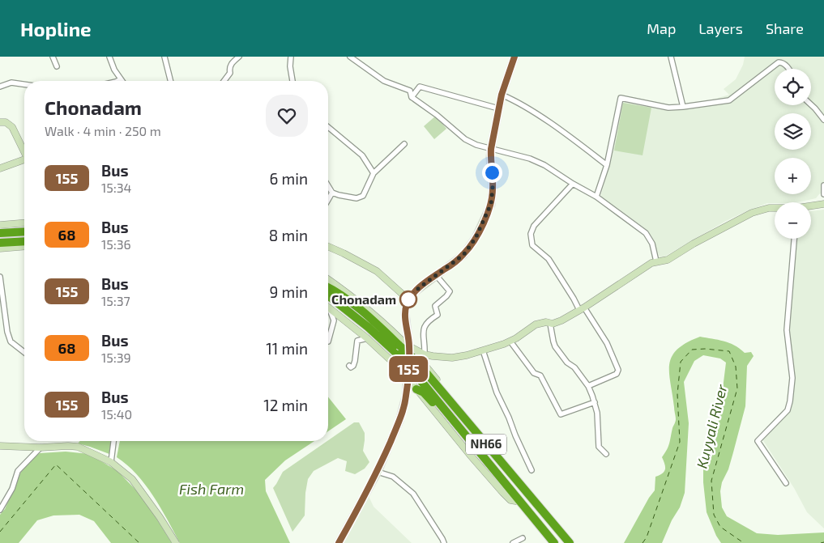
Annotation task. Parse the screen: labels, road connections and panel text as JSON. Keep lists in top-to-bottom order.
{
  "streets": {
    "highway": ["NH66"]
  },
  "water": ["Kuyyali River", "Fish Farm"],
  "places": ["Chonadam"],
  "lines": ["bus line 155"],
  "page": {
    "header": "Hopline",
    "nav": ["Map", "Layers", "Share"],
    "on_map": "155",
    "map_buttons": ["+", "−"],
    "heading": ["Chonadam", "Walk · 4 min · 250 m"],
    "list": [
      {
        "mark": "155",
        "name": "Bus",
        "note": "15:34",
        "value": "6 min"
      },
      {
        "mark": "68",
        "name": "Bus",
        "note": "15:36",
        "value": "8 min"
      },
      {
        "mark": "155",
        "name": "Bus",
        "note": "15:37",
        "value": "9 min"
      },
      {
        "mark": "68",
        "name": "Bus",
        "note": "15:39",
        "value": "11 min"
      },
      {
        "mark": "155",
        "name": "Bus",
        "note": "15:40",
        "value": "12 min"
      }
    ]
  }
}
